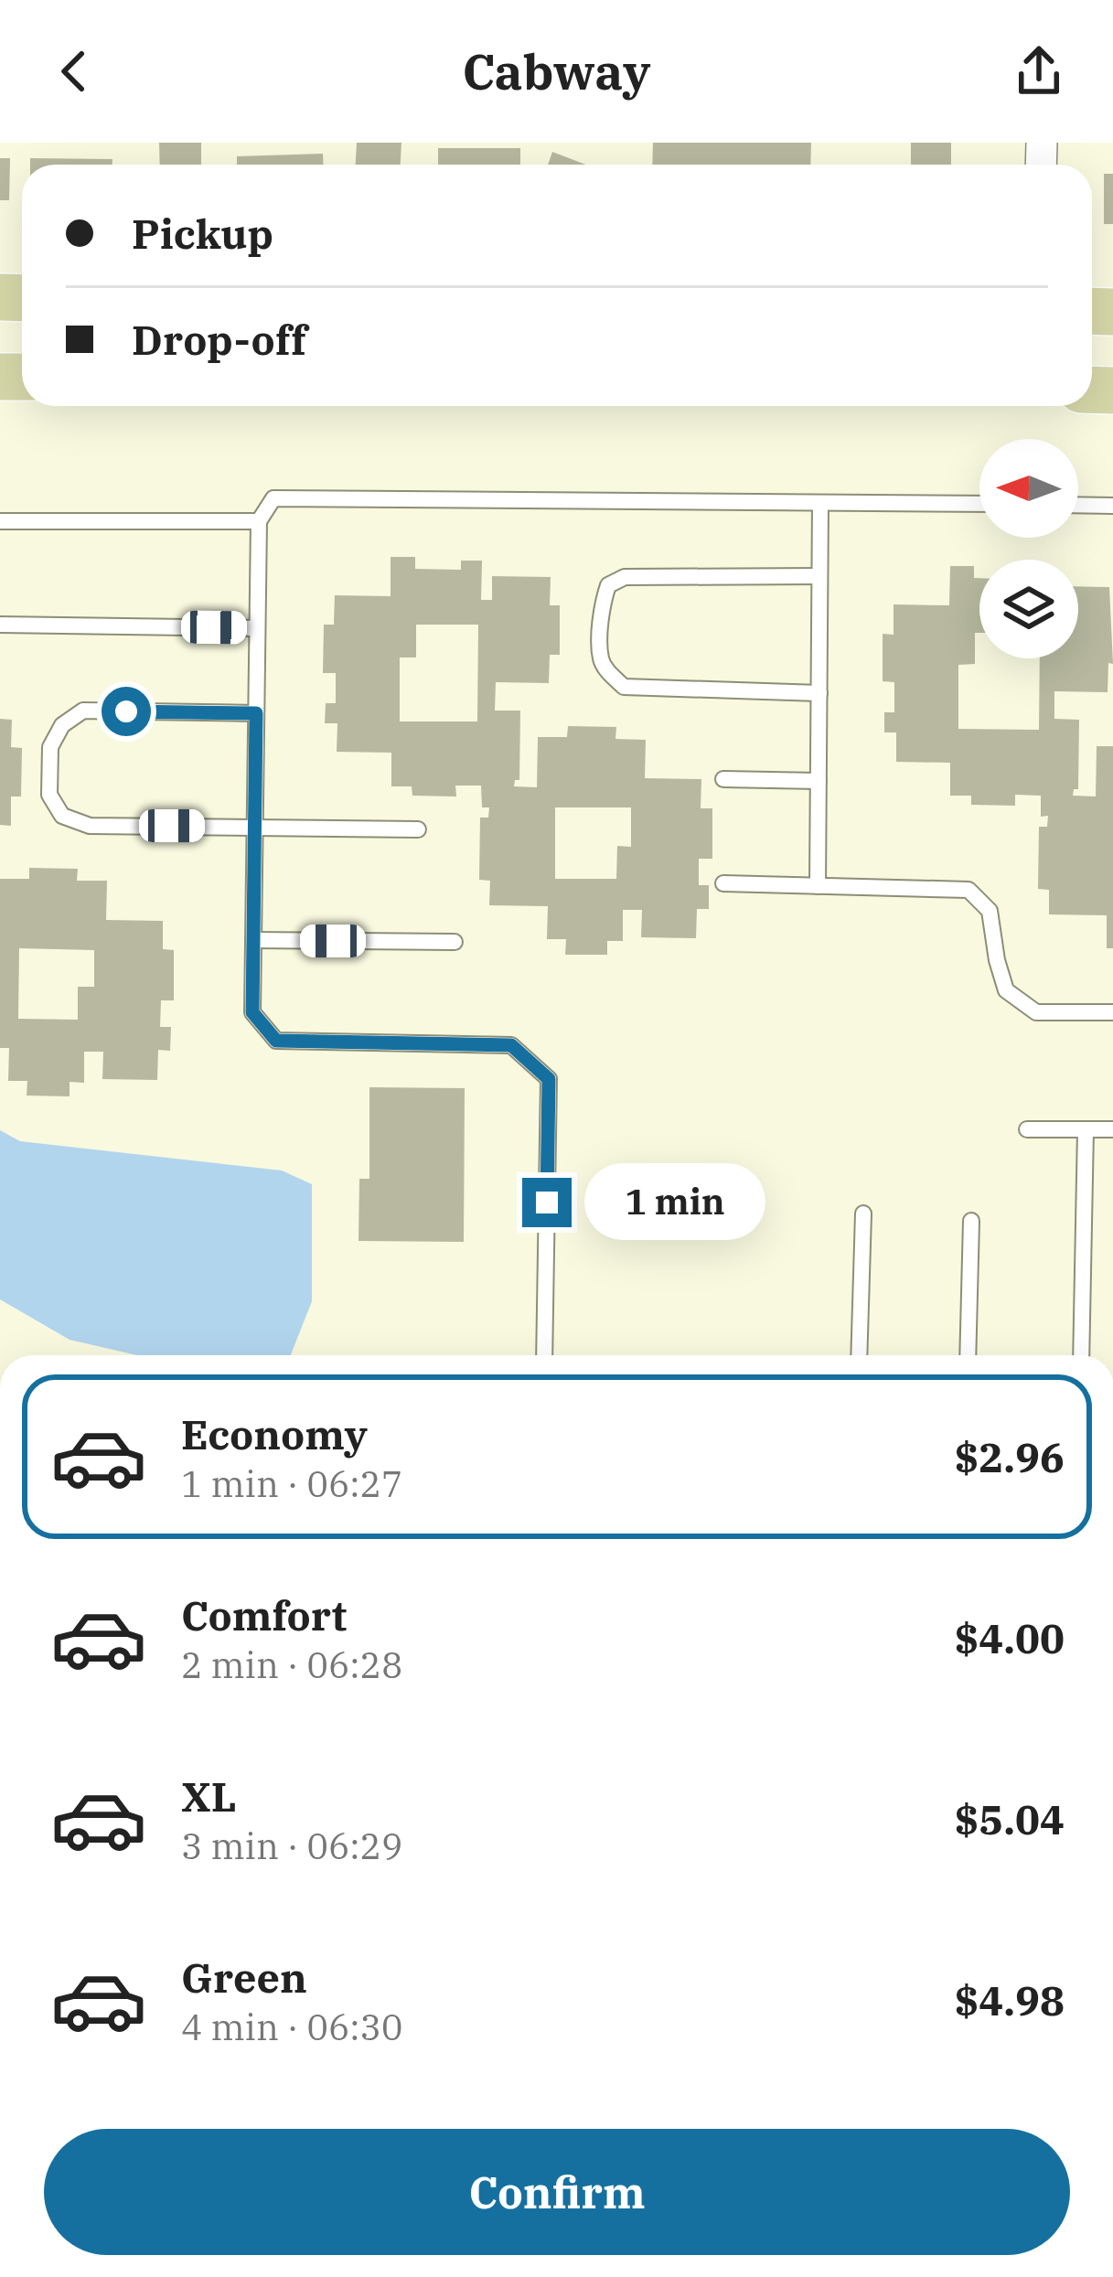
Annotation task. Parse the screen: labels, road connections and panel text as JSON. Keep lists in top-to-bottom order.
{
  "north": "left",
  "page": {
    "header": "Cabway",
    "banner": ["Pickup", "Drop-off"],
    "bubble": "1 min",
    "list": [
      {
        "name": "Economy",
        "note": "1 min · 06:27",
        "value": "$2.96"
      },
      {
        "name": "Comfort",
        "note": "2 min · 06:28",
        "value": "$4.00"
      },
      {
        "name": "XL",
        "note": "3 min · 06:29",
        "value": "$5.04"
      },
      {
        "name": "Green",
        "note": "4 min · 06:30",
        "value": "$4.98"
      }
    ],
    "buttons": "Confirm"
  }
}
